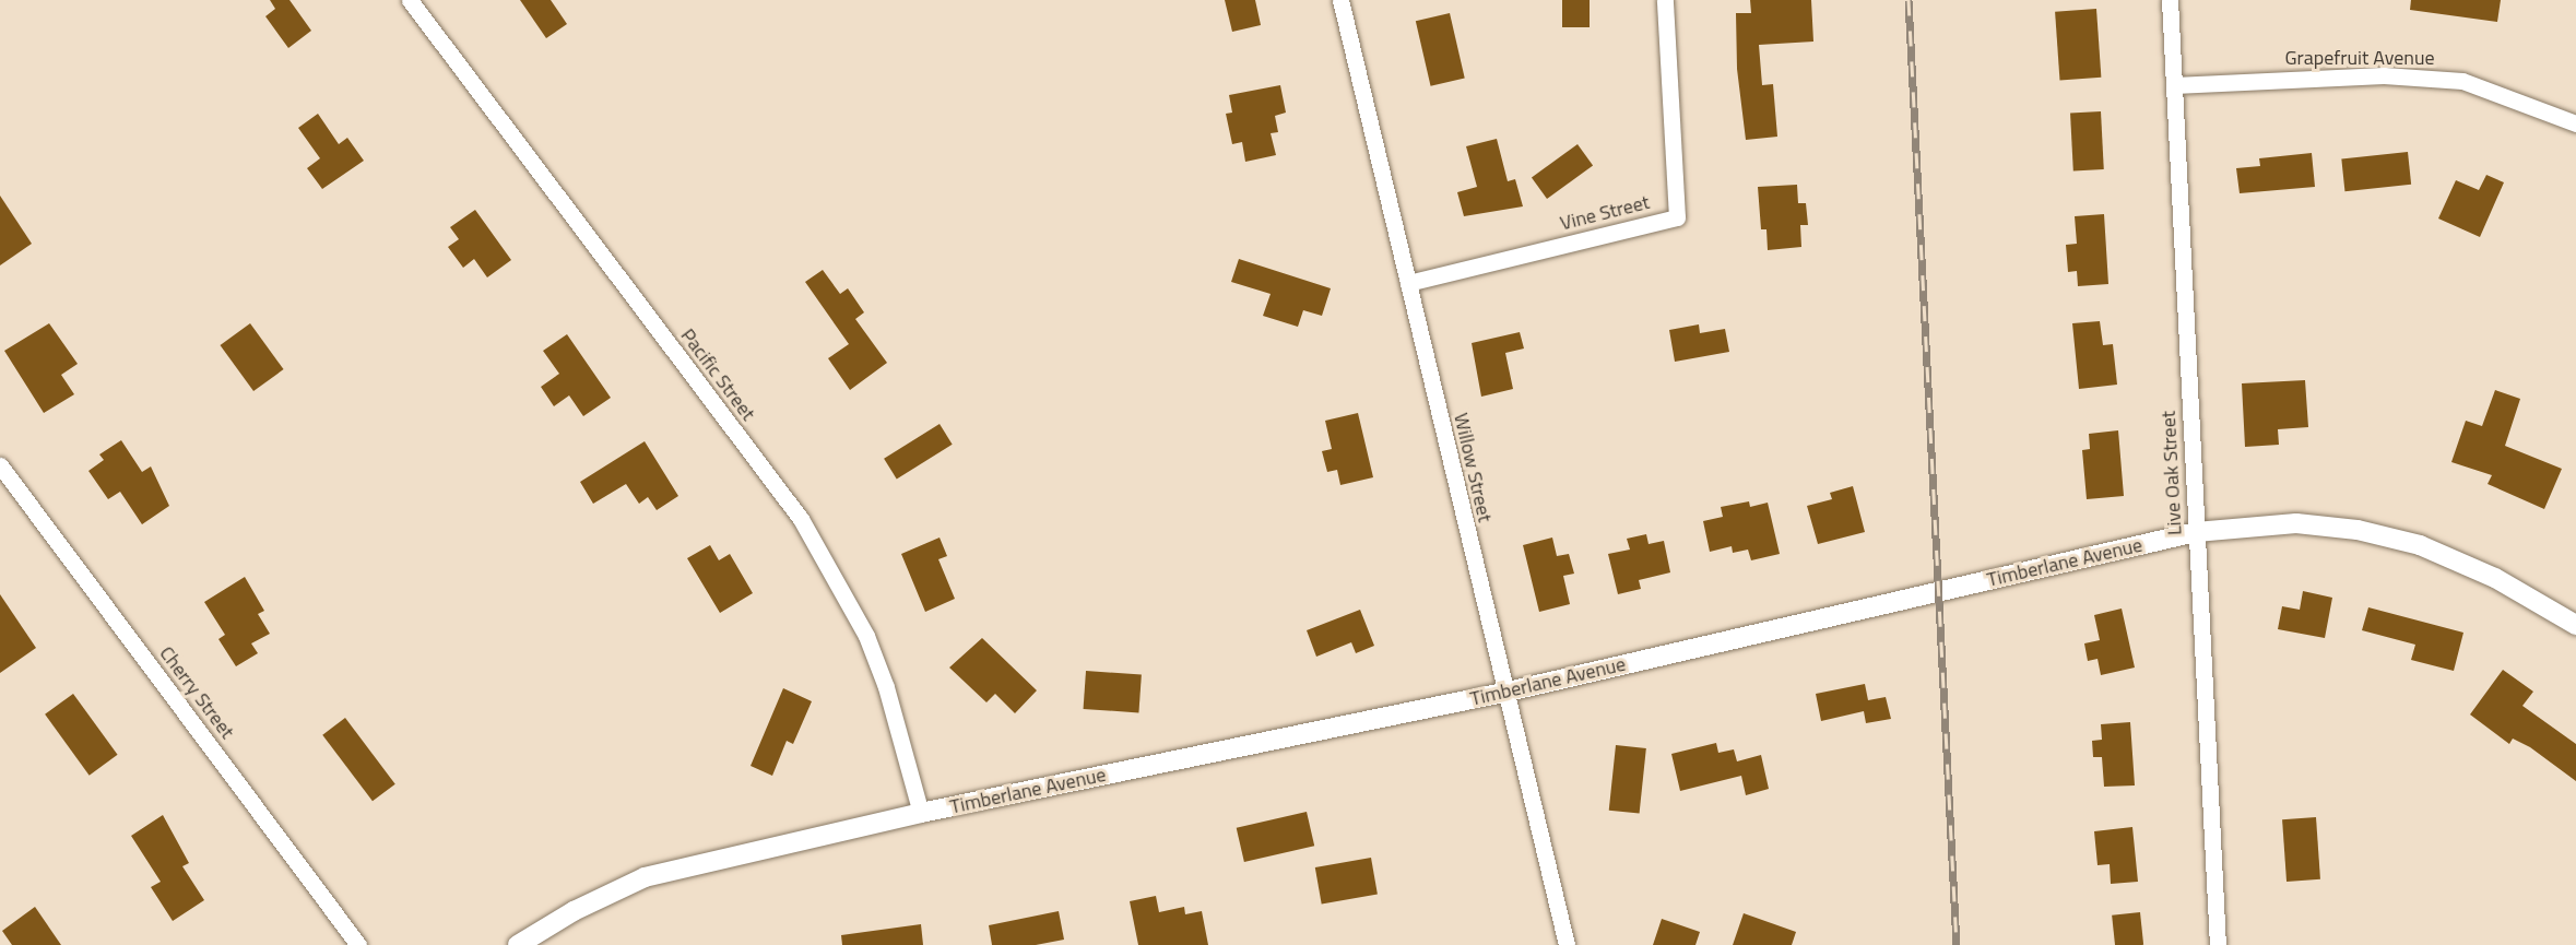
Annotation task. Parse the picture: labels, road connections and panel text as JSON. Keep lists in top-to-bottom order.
{
  "streets": {
    "street": [
      "Grapefruit Avenue",
      "Vine Street",
      "Pacific Street",
      "Willow Street",
      "Live Oak Street",
      "Timberlane Avenue",
      "Cherry Street"
    ]
  },
  "crossings": [
    ["Grapefruit Avenue", "Live Oak Street"],
    ["Vine Street", "Willow Street"],
    ["Pacific Street", "Timberlane Avenue"],
    ["Willow Street", "Timberlane Avenue"],
    ["Live Oak Street", "Timberlane Avenue"]
  ]
}
